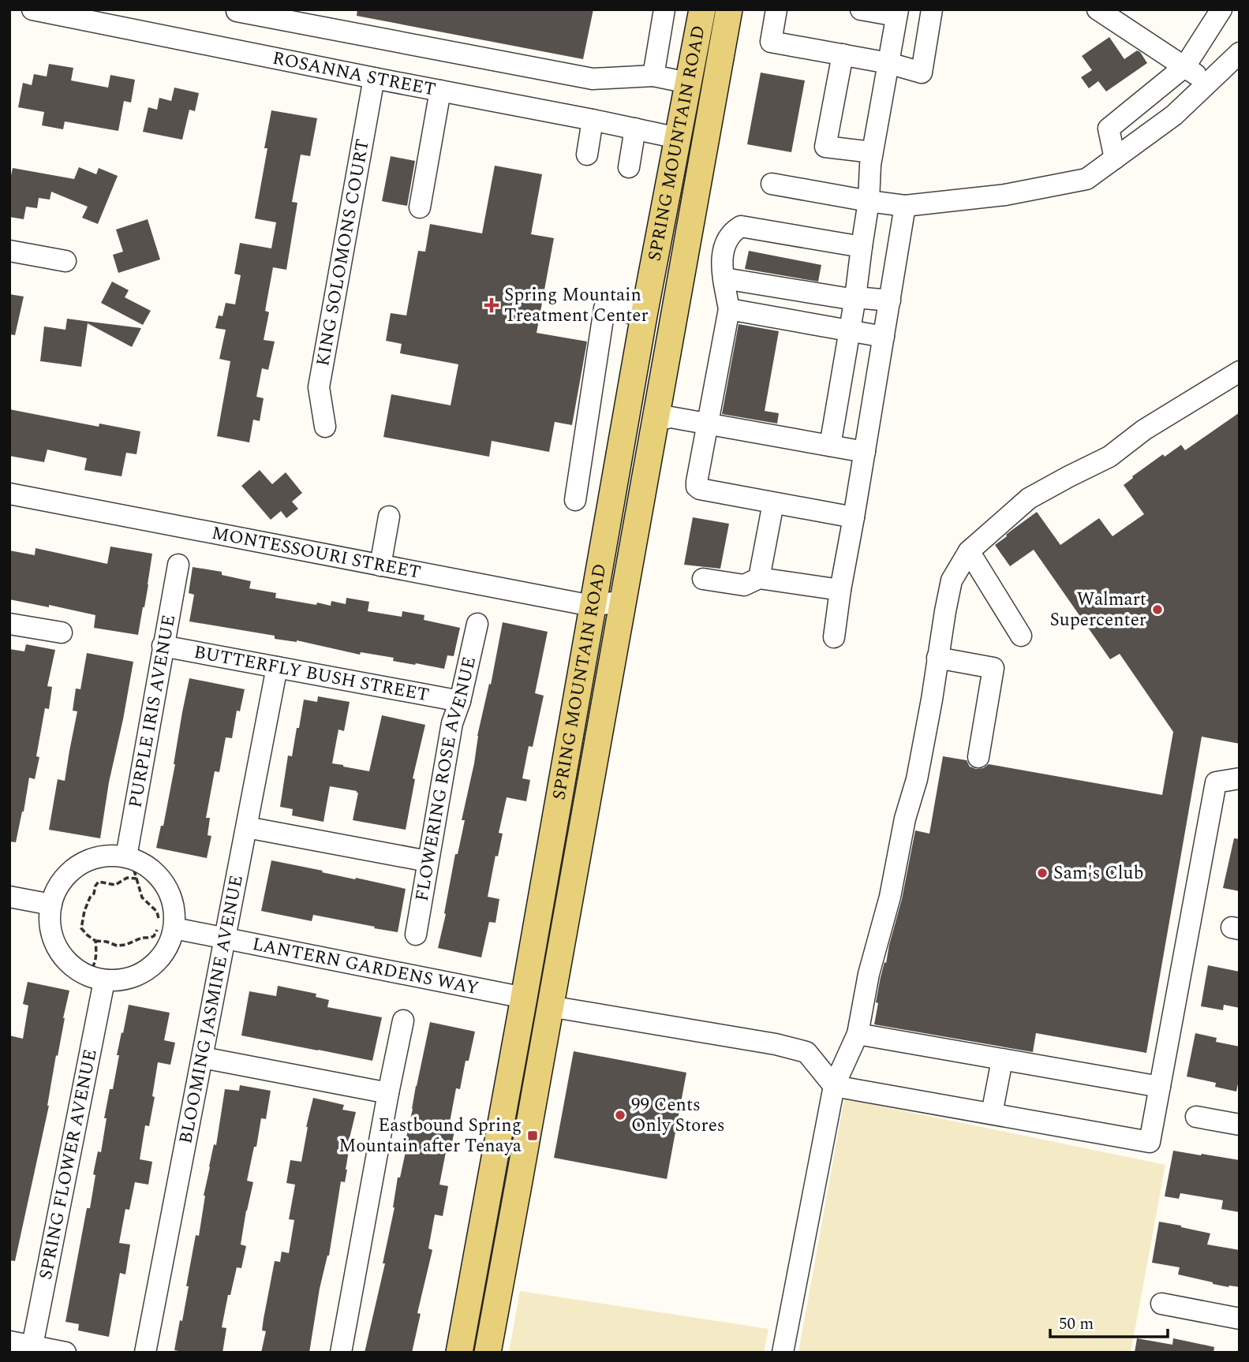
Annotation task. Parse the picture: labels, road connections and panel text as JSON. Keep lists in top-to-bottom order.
{
  "streets": {
    "main road": ["SPRING MOUNTAIN ROAD"],
    "street": [
      "ROSANNA STREET",
      "KING SOLOMONS COURT",
      "MONTESSOURI STREET",
      "BUTTERFLY BUSH STREET",
      "PURPLE IRIS AVENUE",
      "FLOWERING ROSE AVENUE",
      "LANTERN GARDENS WAY",
      "BLOOMING JASMINE AVENUE",
      "SPRING FLOWER AVENUE"
    ]
  },
  "crossings": [
    ["ROSANNA STREET", "SPRING MOUNTAIN ROAD"],
    ["ROSANNA STREET", "KING SOLOMONS COURT"],
    ["SPRING MOUNTAIN ROAD", "MONTESSOURI STREET"],
    ["SPRING MOUNTAIN ROAD", "LANTERN GARDENS WAY"],
    ["BUTTERFLY BUSH STREET", "PURPLE IRIS AVENUE"],
    ["BUTTERFLY BUSH STREET", "FLOWERING ROSE AVENUE"],
    ["BUTTERFLY BUSH STREET", "BLOOMING JASMINE AVENUE"],
    ["LANTERN GARDENS WAY", "BLOOMING JASMINE AVENUE"]
  ],
  "places": {
    "health": ["Spring Mountain Treatment Center"],
    "other": ["Walmart Supercenter", "Sam's Club", "99 Cents Only Stores"],
    "transit": ["Eastbound Spring Mountain after Tenaya"]
  },
  "scale_bar": "50 m"
}
